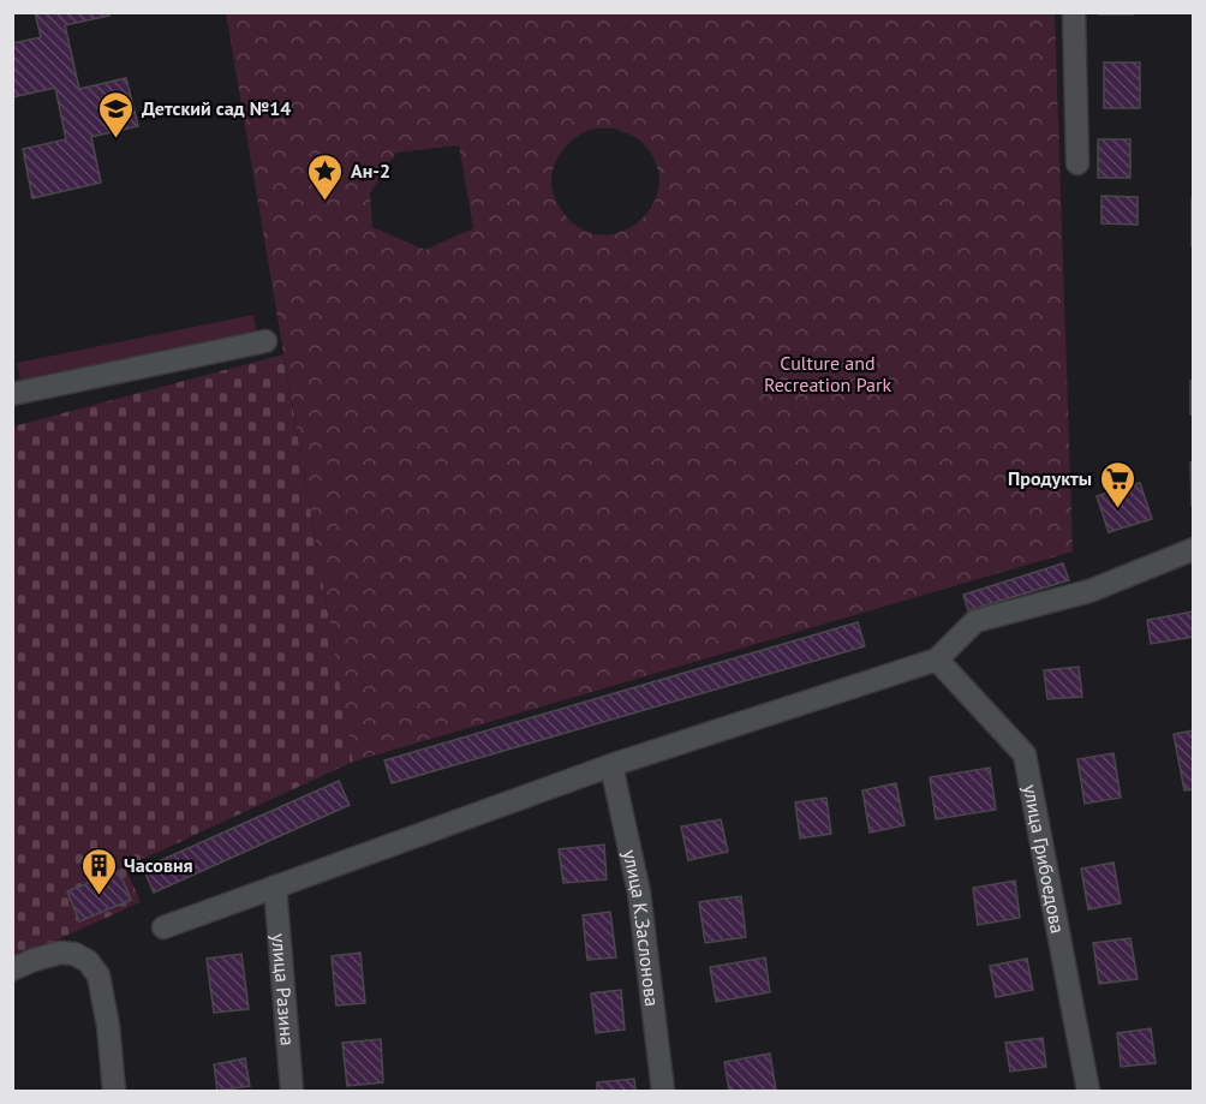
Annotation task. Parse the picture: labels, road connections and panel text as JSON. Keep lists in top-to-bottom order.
{
  "streets": {
    "street": ["улица Грибоедова", "улица К.Заслонова", "улица Разина"]
  },
  "parks": ["Culture and Recreation Park"],
  "places": {
    "school or university": ["Детский сад №14"],
    "place": ["Ан-2"],
    "supermarket": ["Продукты"],
    "building": ["Часовня"]
  }
}
